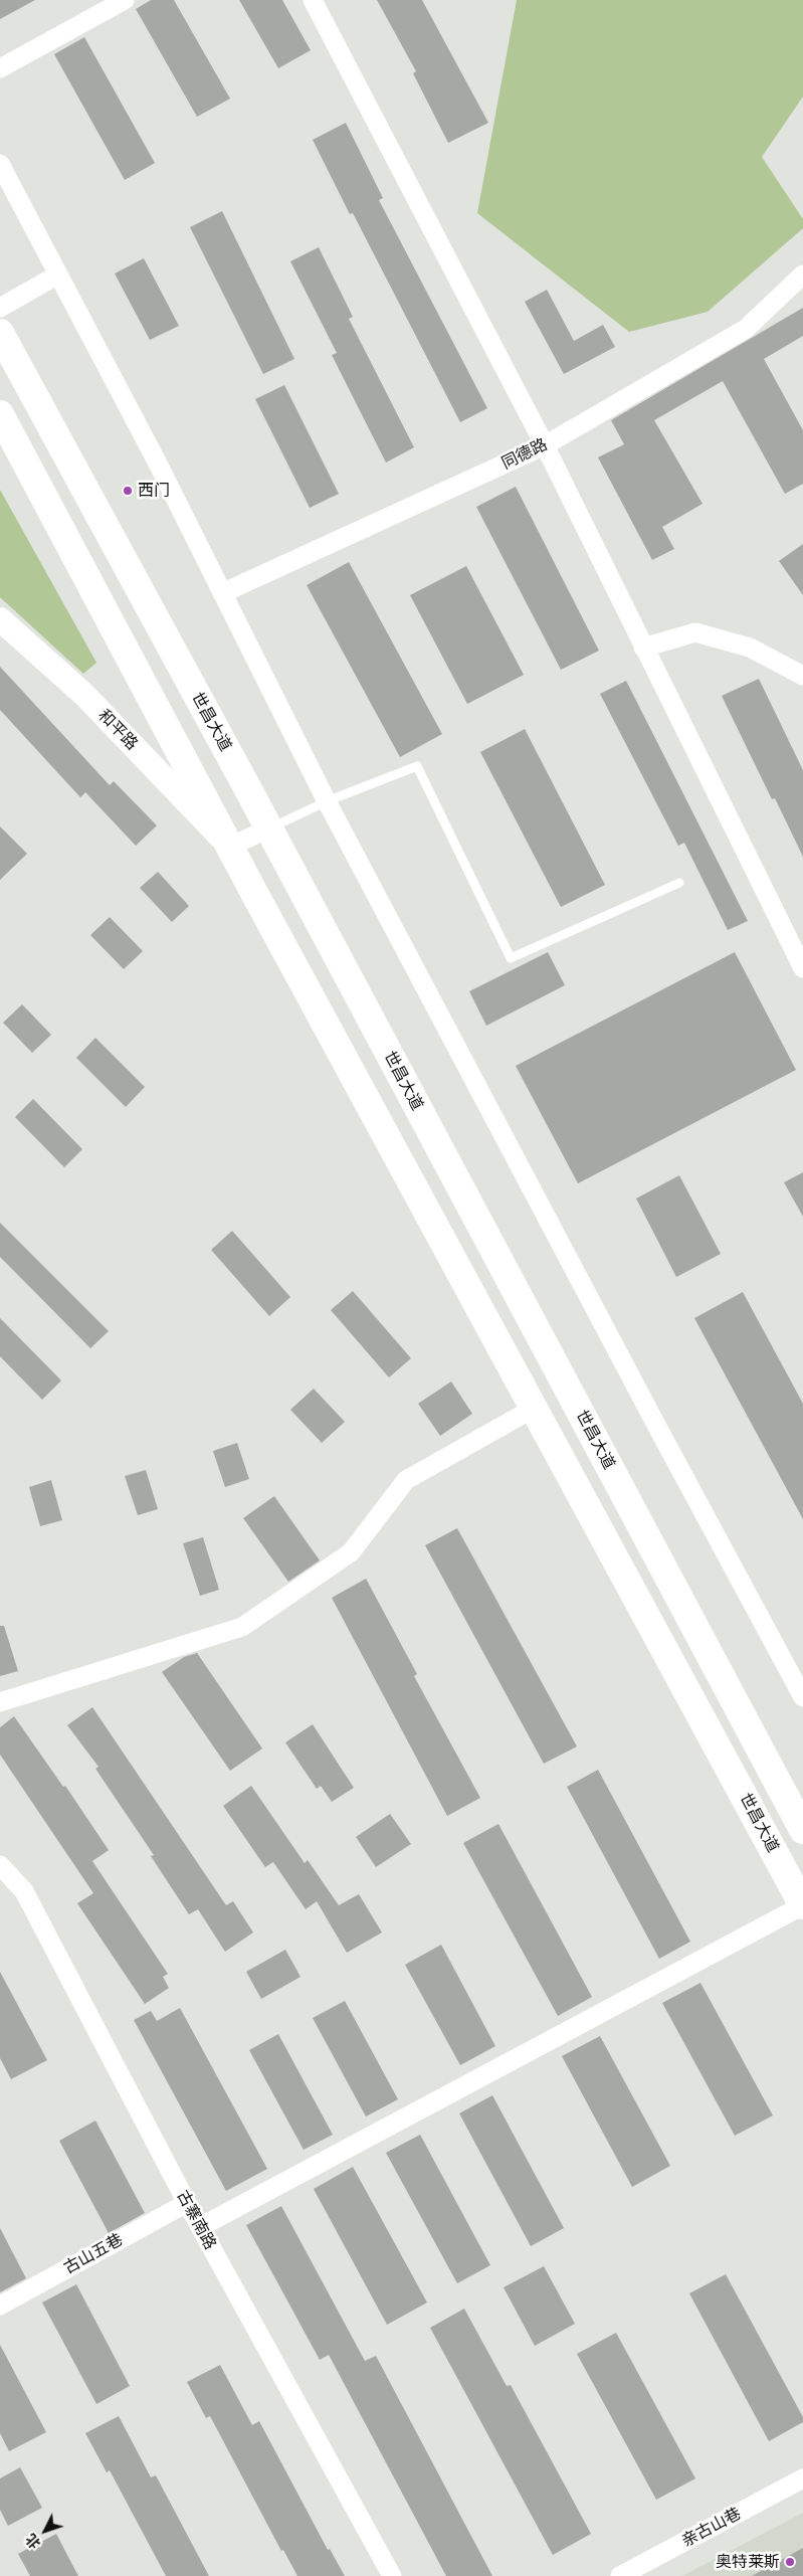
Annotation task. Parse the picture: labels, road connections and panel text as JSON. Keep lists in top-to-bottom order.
{
  "streets": {
    "main road": ["世昌大道"],
    "street": [
      "同德路",
      "和平路",
      "古寨南路",
      "古山五巷",
      "亲古山巷"
    ]
  },
  "crossings": [
    ["世昌大道", "和平路"],
    ["古寨南路", "古山五巷"]
  ],
  "places": ["西门", "奥特莱斯"],
  "north": "bottom left"
}
